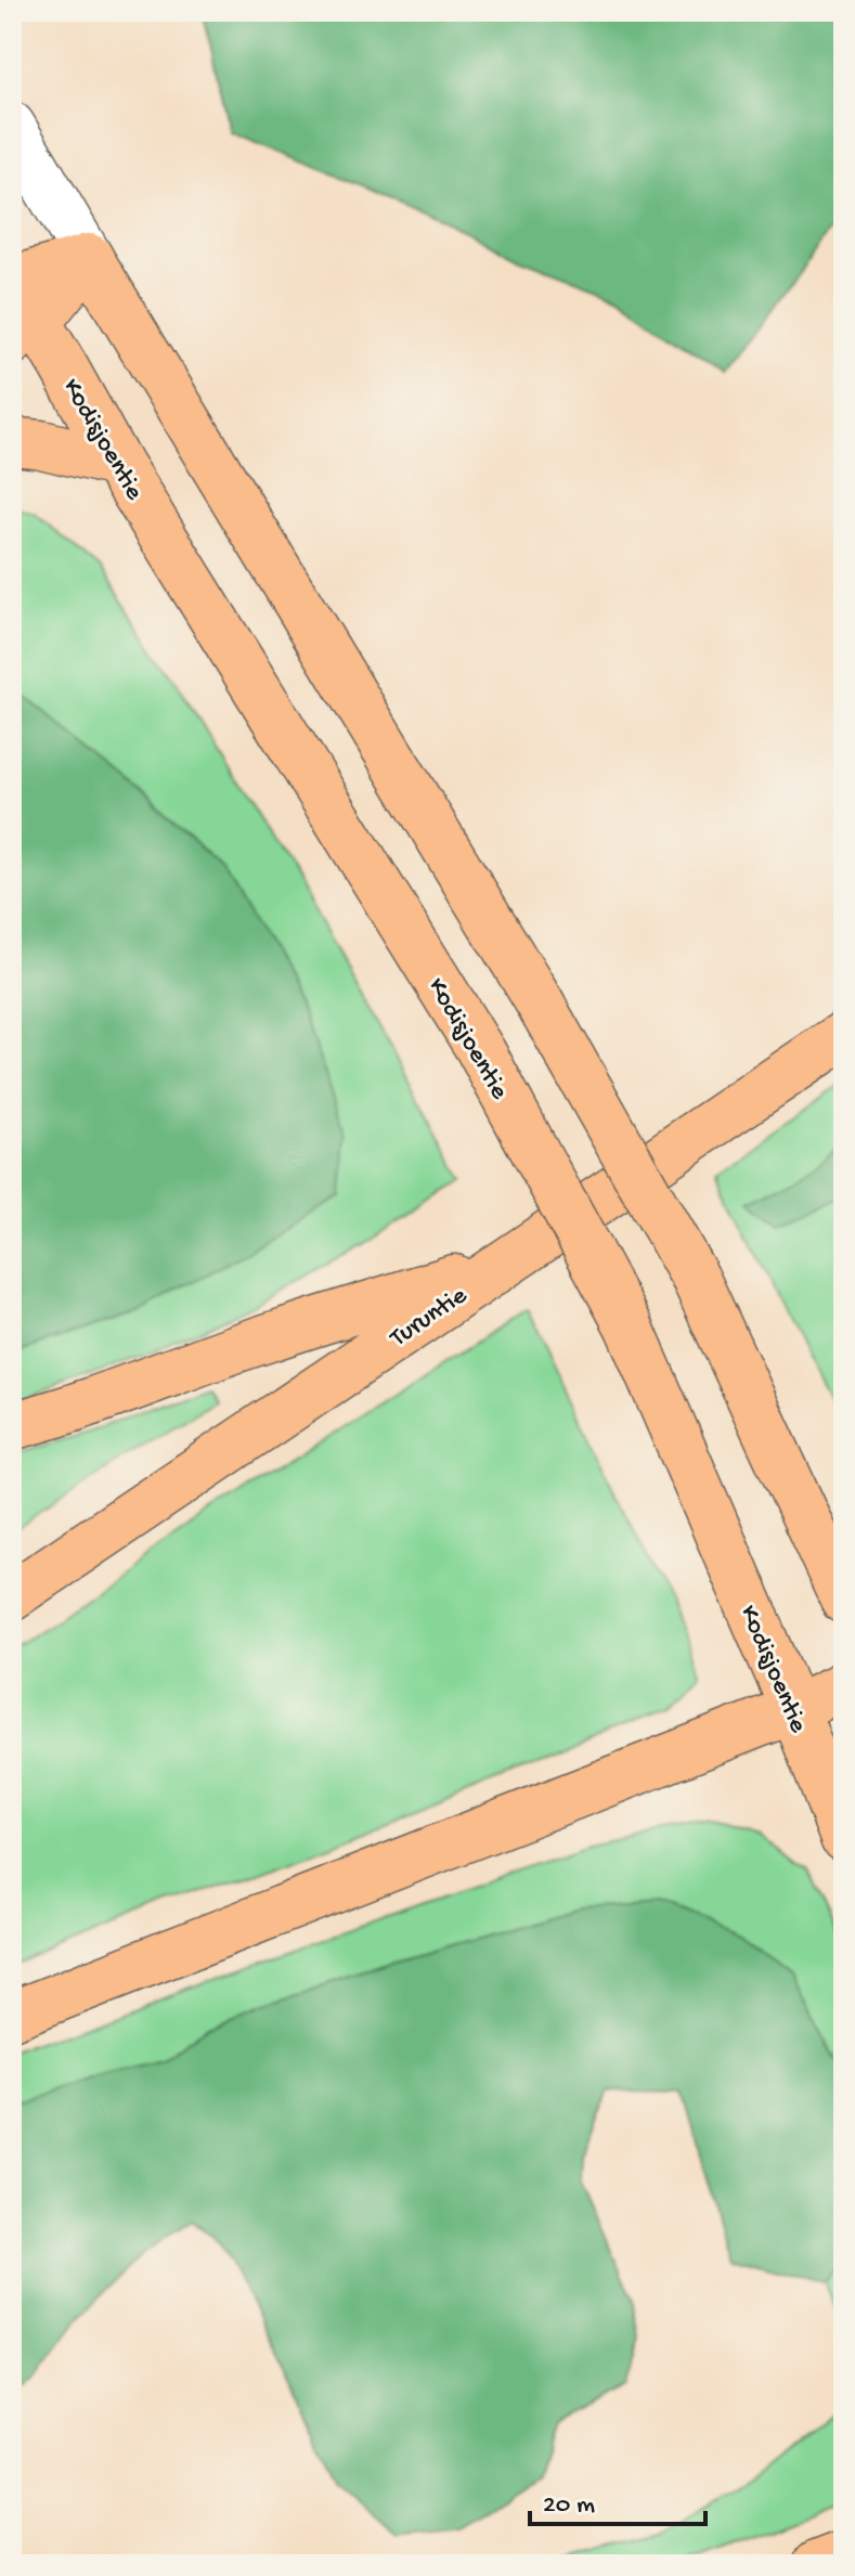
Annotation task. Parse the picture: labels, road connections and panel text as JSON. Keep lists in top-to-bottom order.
{
  "streets": {
    "main road": ["Kodisjoentie", "Turuntie"]
  },
  "scale_bar": "20 m"
}
